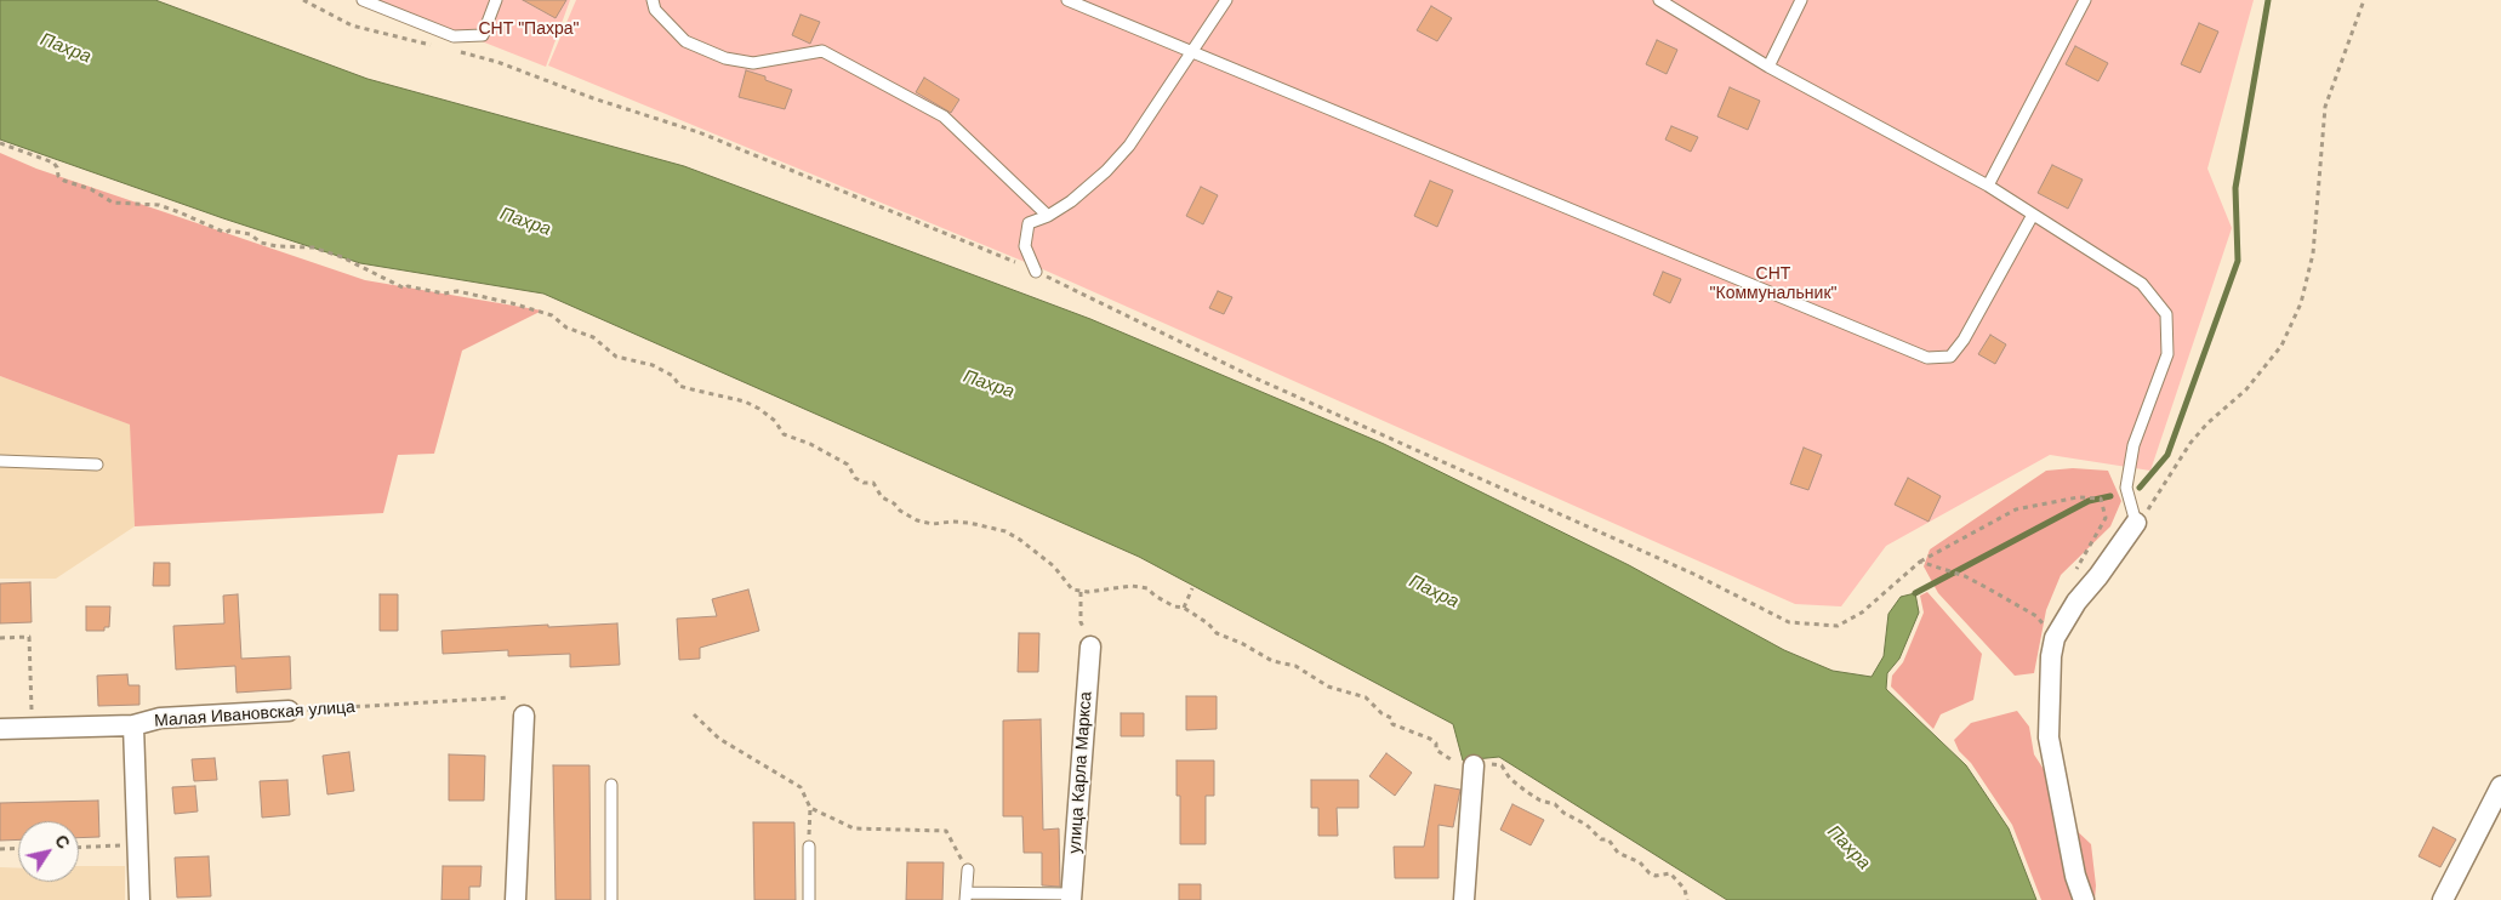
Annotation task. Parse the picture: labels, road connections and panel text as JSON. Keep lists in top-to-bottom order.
{
  "streets": {
    "street": ["Малая Ивановская улица", "улица Карла Маркса"]
  },
  "water": ["Пахра"],
  "parks": ["СНТ \"Пахра\"", "СНТ \"Коммунальник\""],
  "north": "top right"
}
